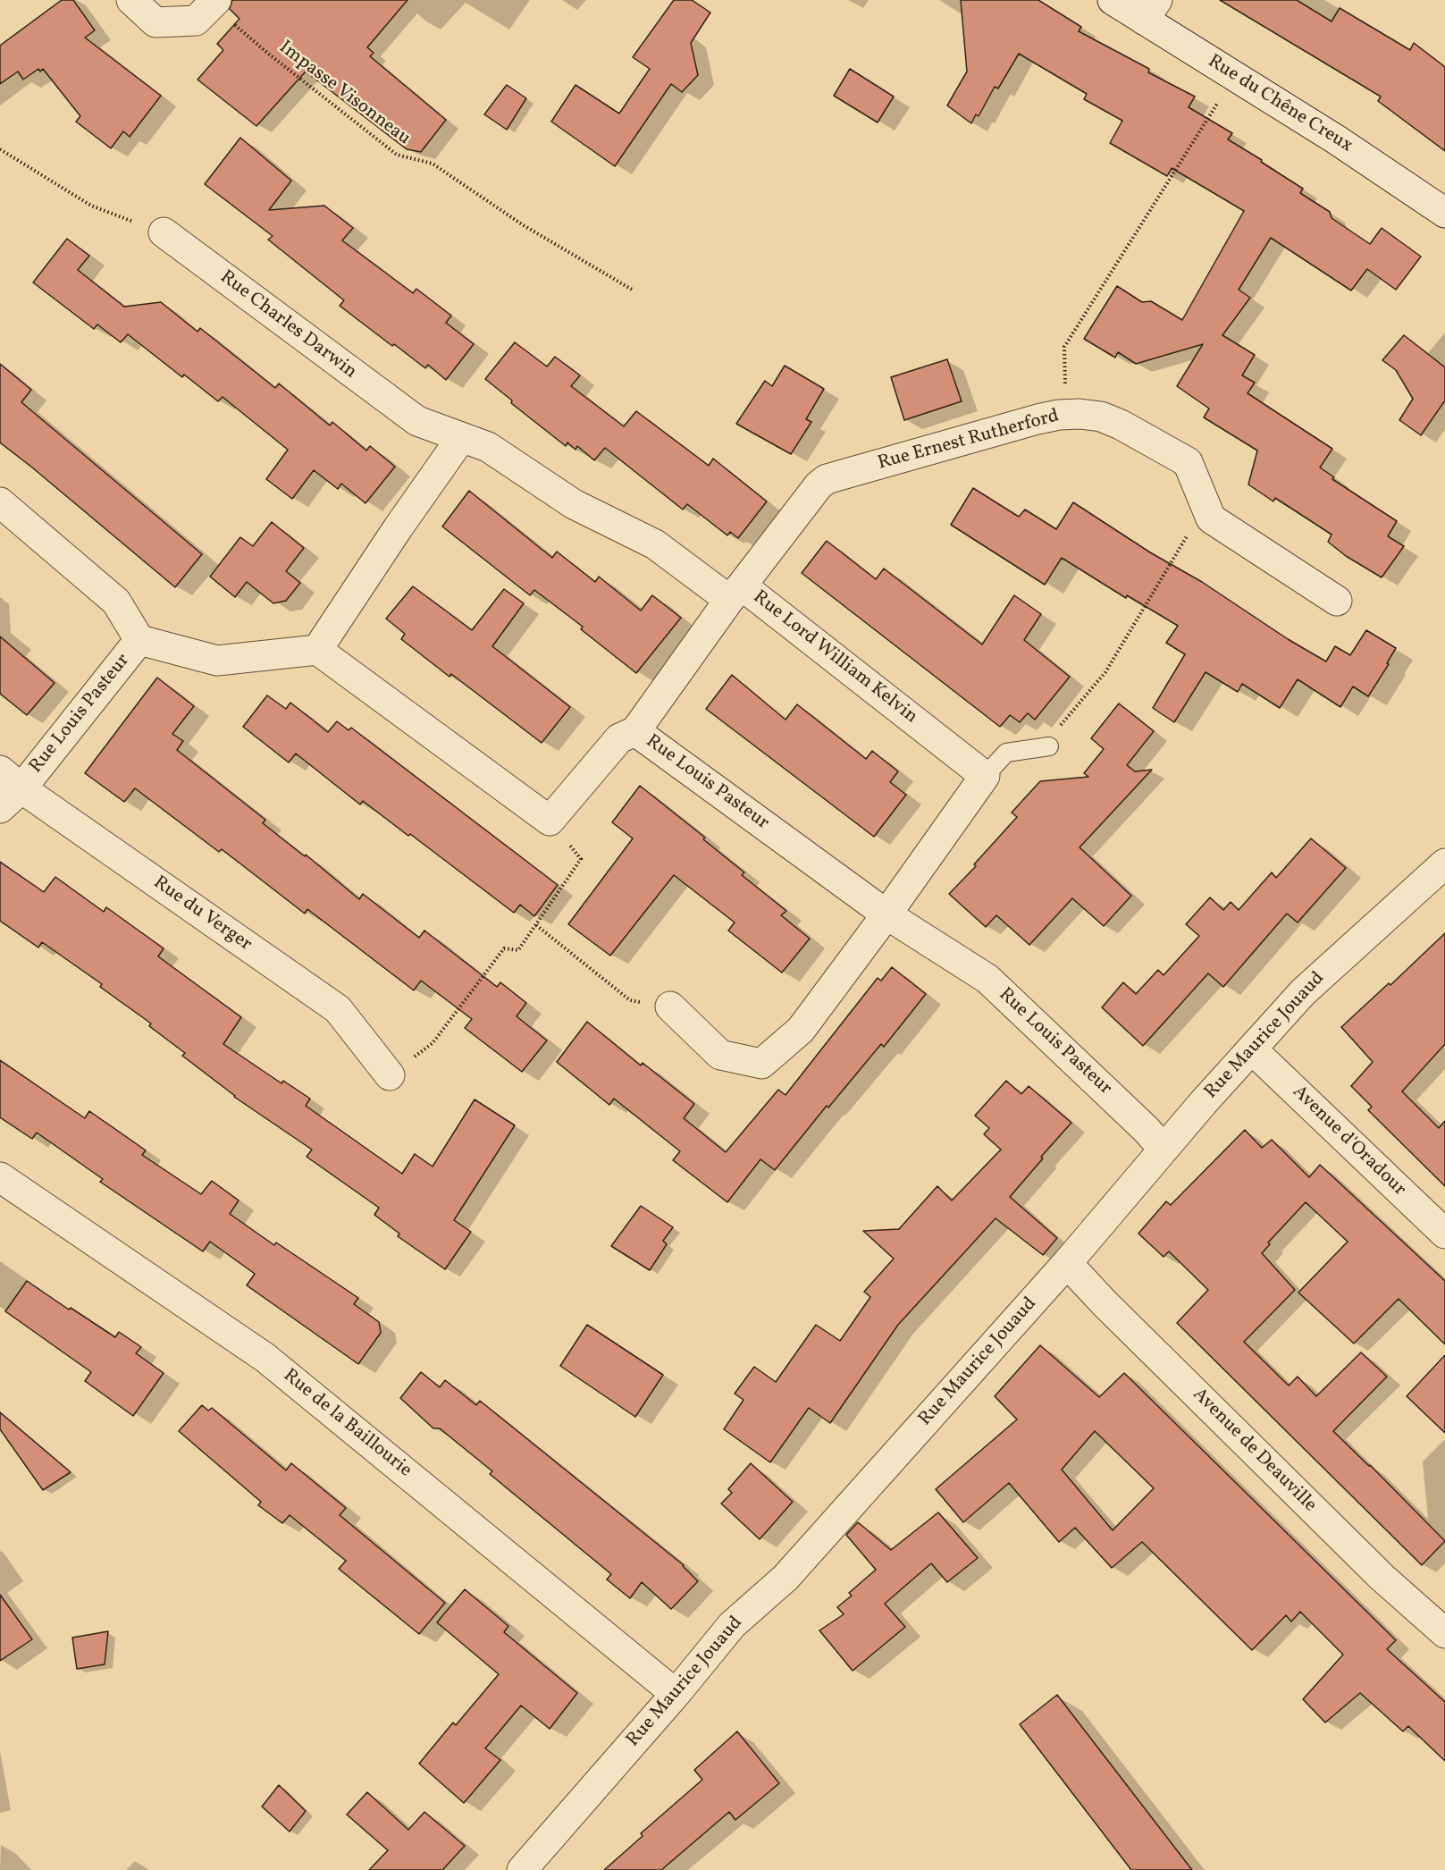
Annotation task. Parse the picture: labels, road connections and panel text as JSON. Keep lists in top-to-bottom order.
{
  "streets": {
    "street": [
      "Rue du Chêne Creux",
      "Rue Charles Darwin",
      "Rue Ernest Rutherford",
      "Rue Lord William Kelvin",
      "Rue Louis Pasteur",
      "Rue du Verger",
      "Rue Maurice Jouaud",
      "Avenue d'Oradour",
      "Rue de la Baillourie",
      "Avenue de Deauville"
    ],
    "path": ["Impasse Visonneau"]
  },
  "crossings": [
    ["Rue Charles Darwin", "Rue Lord William Kelvin"],
    ["Rue Ernest Rutherford", "Rue Lord William Kelvin"],
    ["Rue Ernest Rutherford", "Rue Louis Pasteur"],
    ["Rue Louis Pasteur", "Rue du Verger"],
    ["Rue Louis Pasteur", "Rue Maurice Jouaud"],
    ["Rue Maurice Jouaud", "Avenue d'Oradour"],
    ["Rue Maurice Jouaud", "Rue de la Baillourie"],
    ["Rue Maurice Jouaud", "Avenue de Deauville"]
  ]
}
